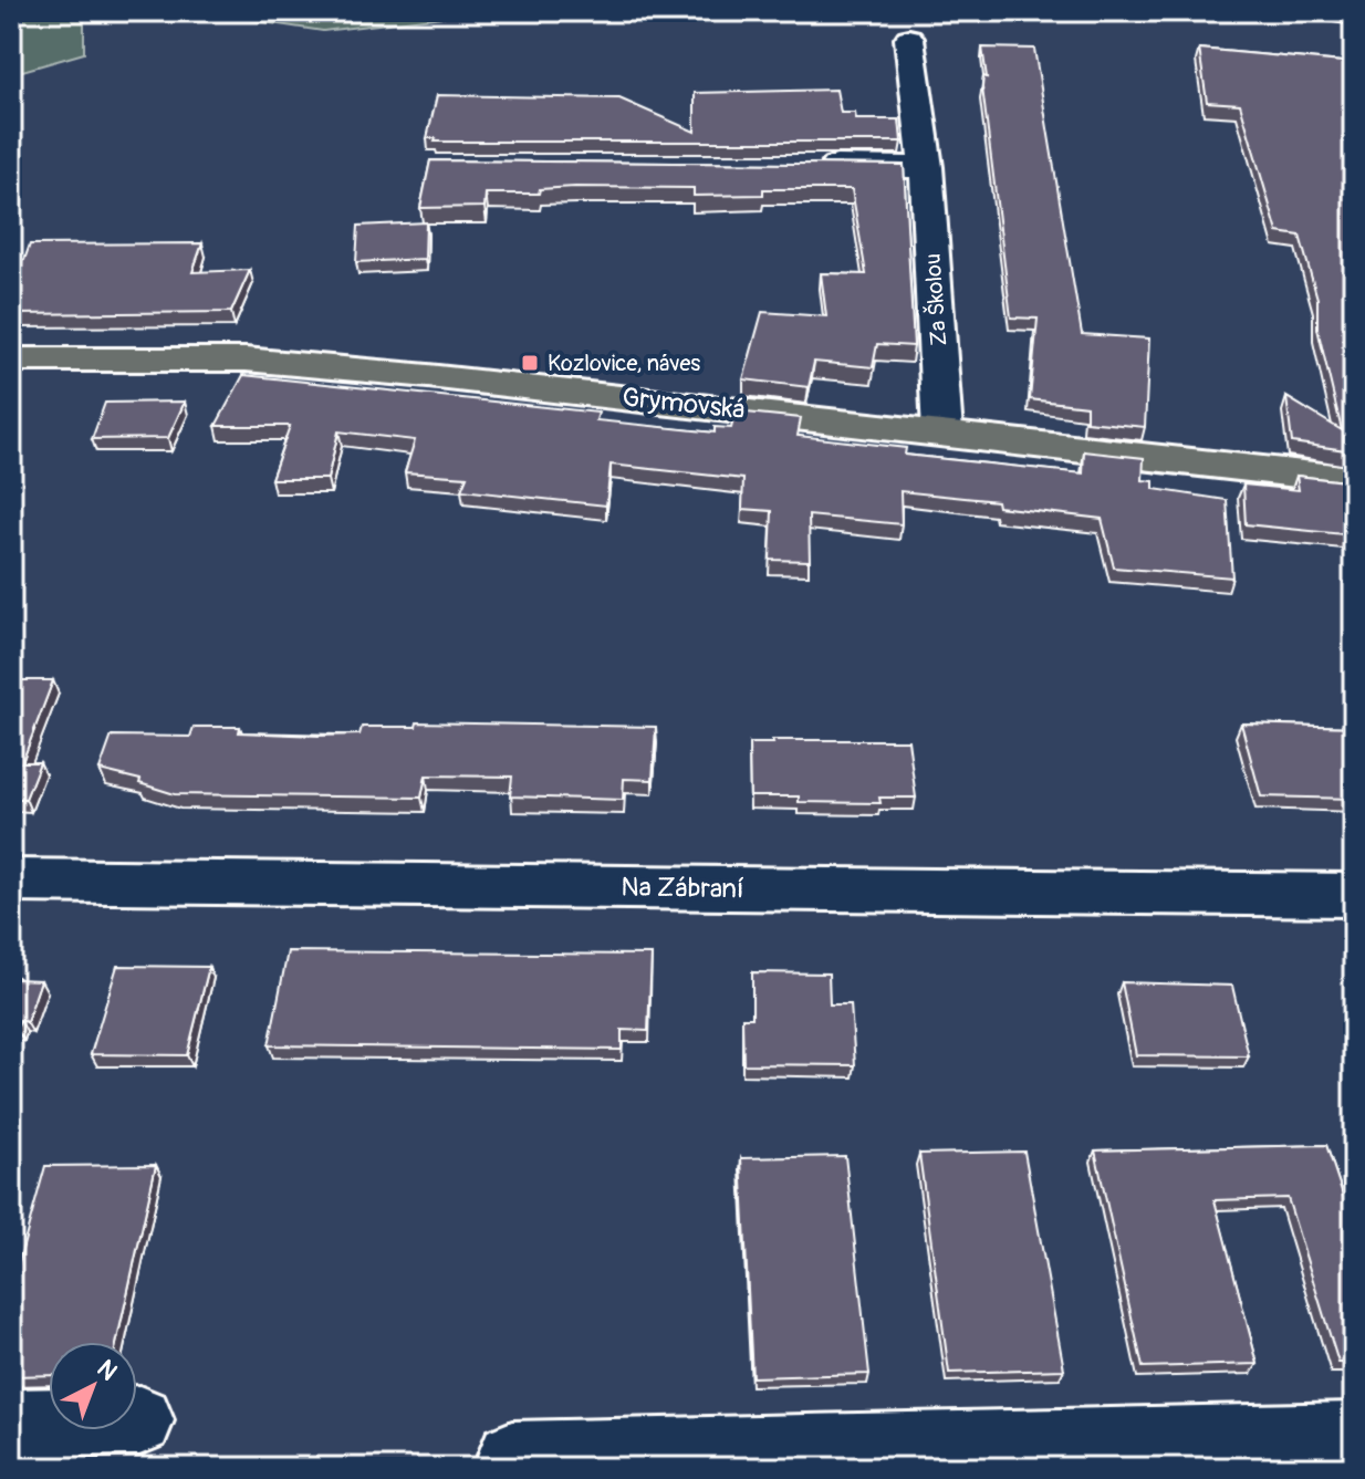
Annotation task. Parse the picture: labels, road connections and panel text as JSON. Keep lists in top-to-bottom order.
{
  "streets": {
    "main road": ["Grymovská"],
    "street": ["Za Školou", "Na Zábraní"]
  },
  "crossings": [
    ["Za Školou", "Grymovská"]
  ],
  "places": {
    "transit": ["Kozlovice, náves"]
  },
  "north": "top right"
}
